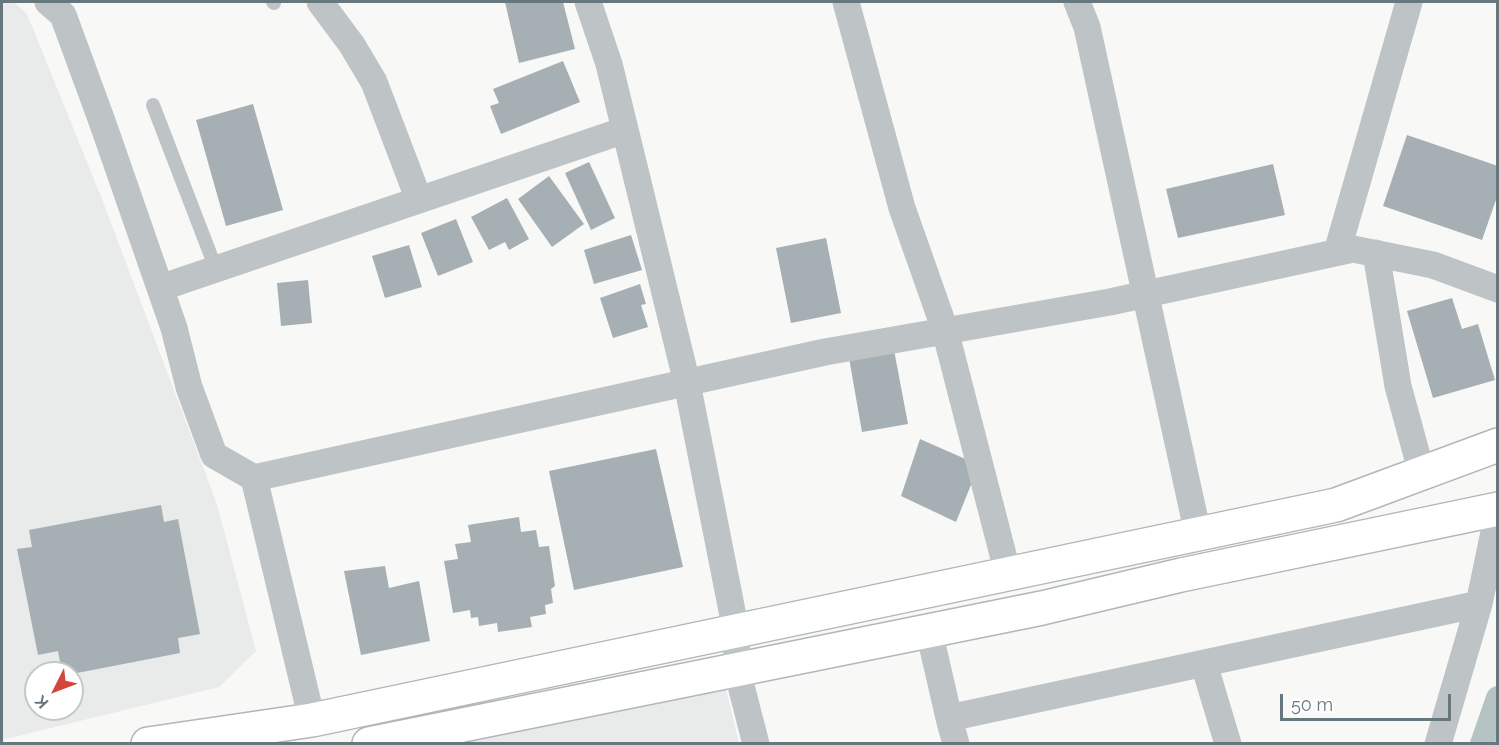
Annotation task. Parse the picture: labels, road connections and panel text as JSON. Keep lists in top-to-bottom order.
{
  "scale_bar": "50 m",
  "north": "bottom left"
}
